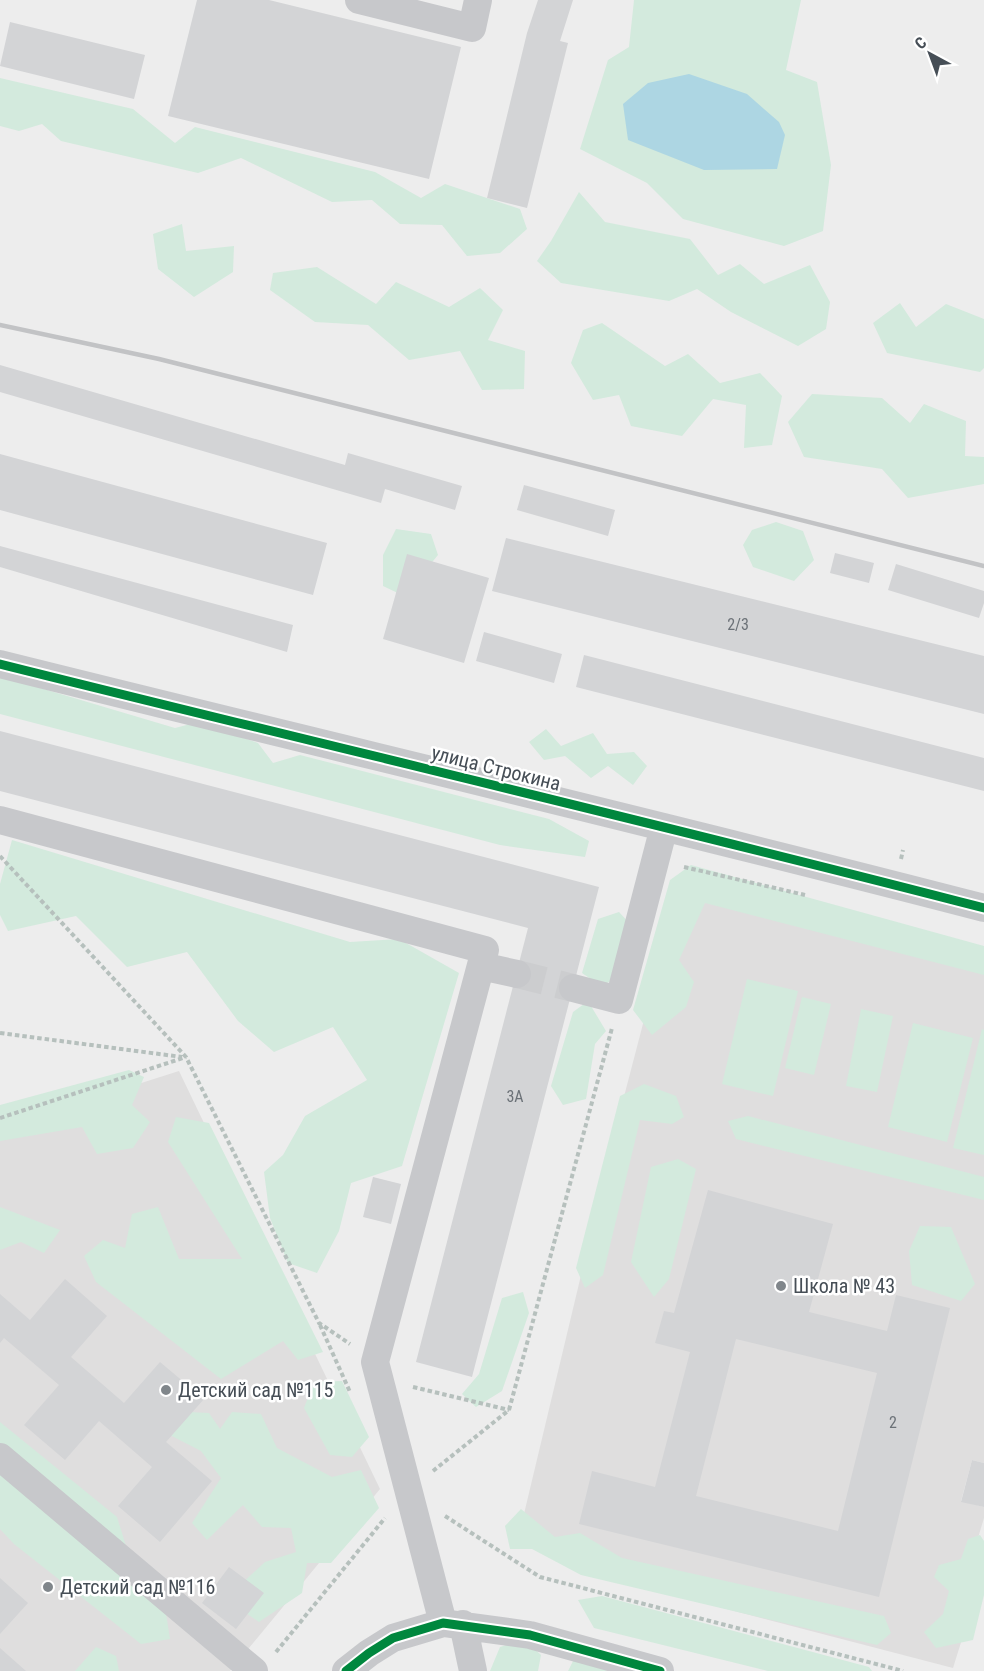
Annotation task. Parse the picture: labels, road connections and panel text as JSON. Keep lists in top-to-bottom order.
{
  "streets": {
    "street": ["улица Строкина"]
  },
  "places": ["Школа № 43", "Детский сад №115", "Детский сад №116"],
  "house_numbers": ["2/3", "3А", "2"],
  "north": "top left"
}
